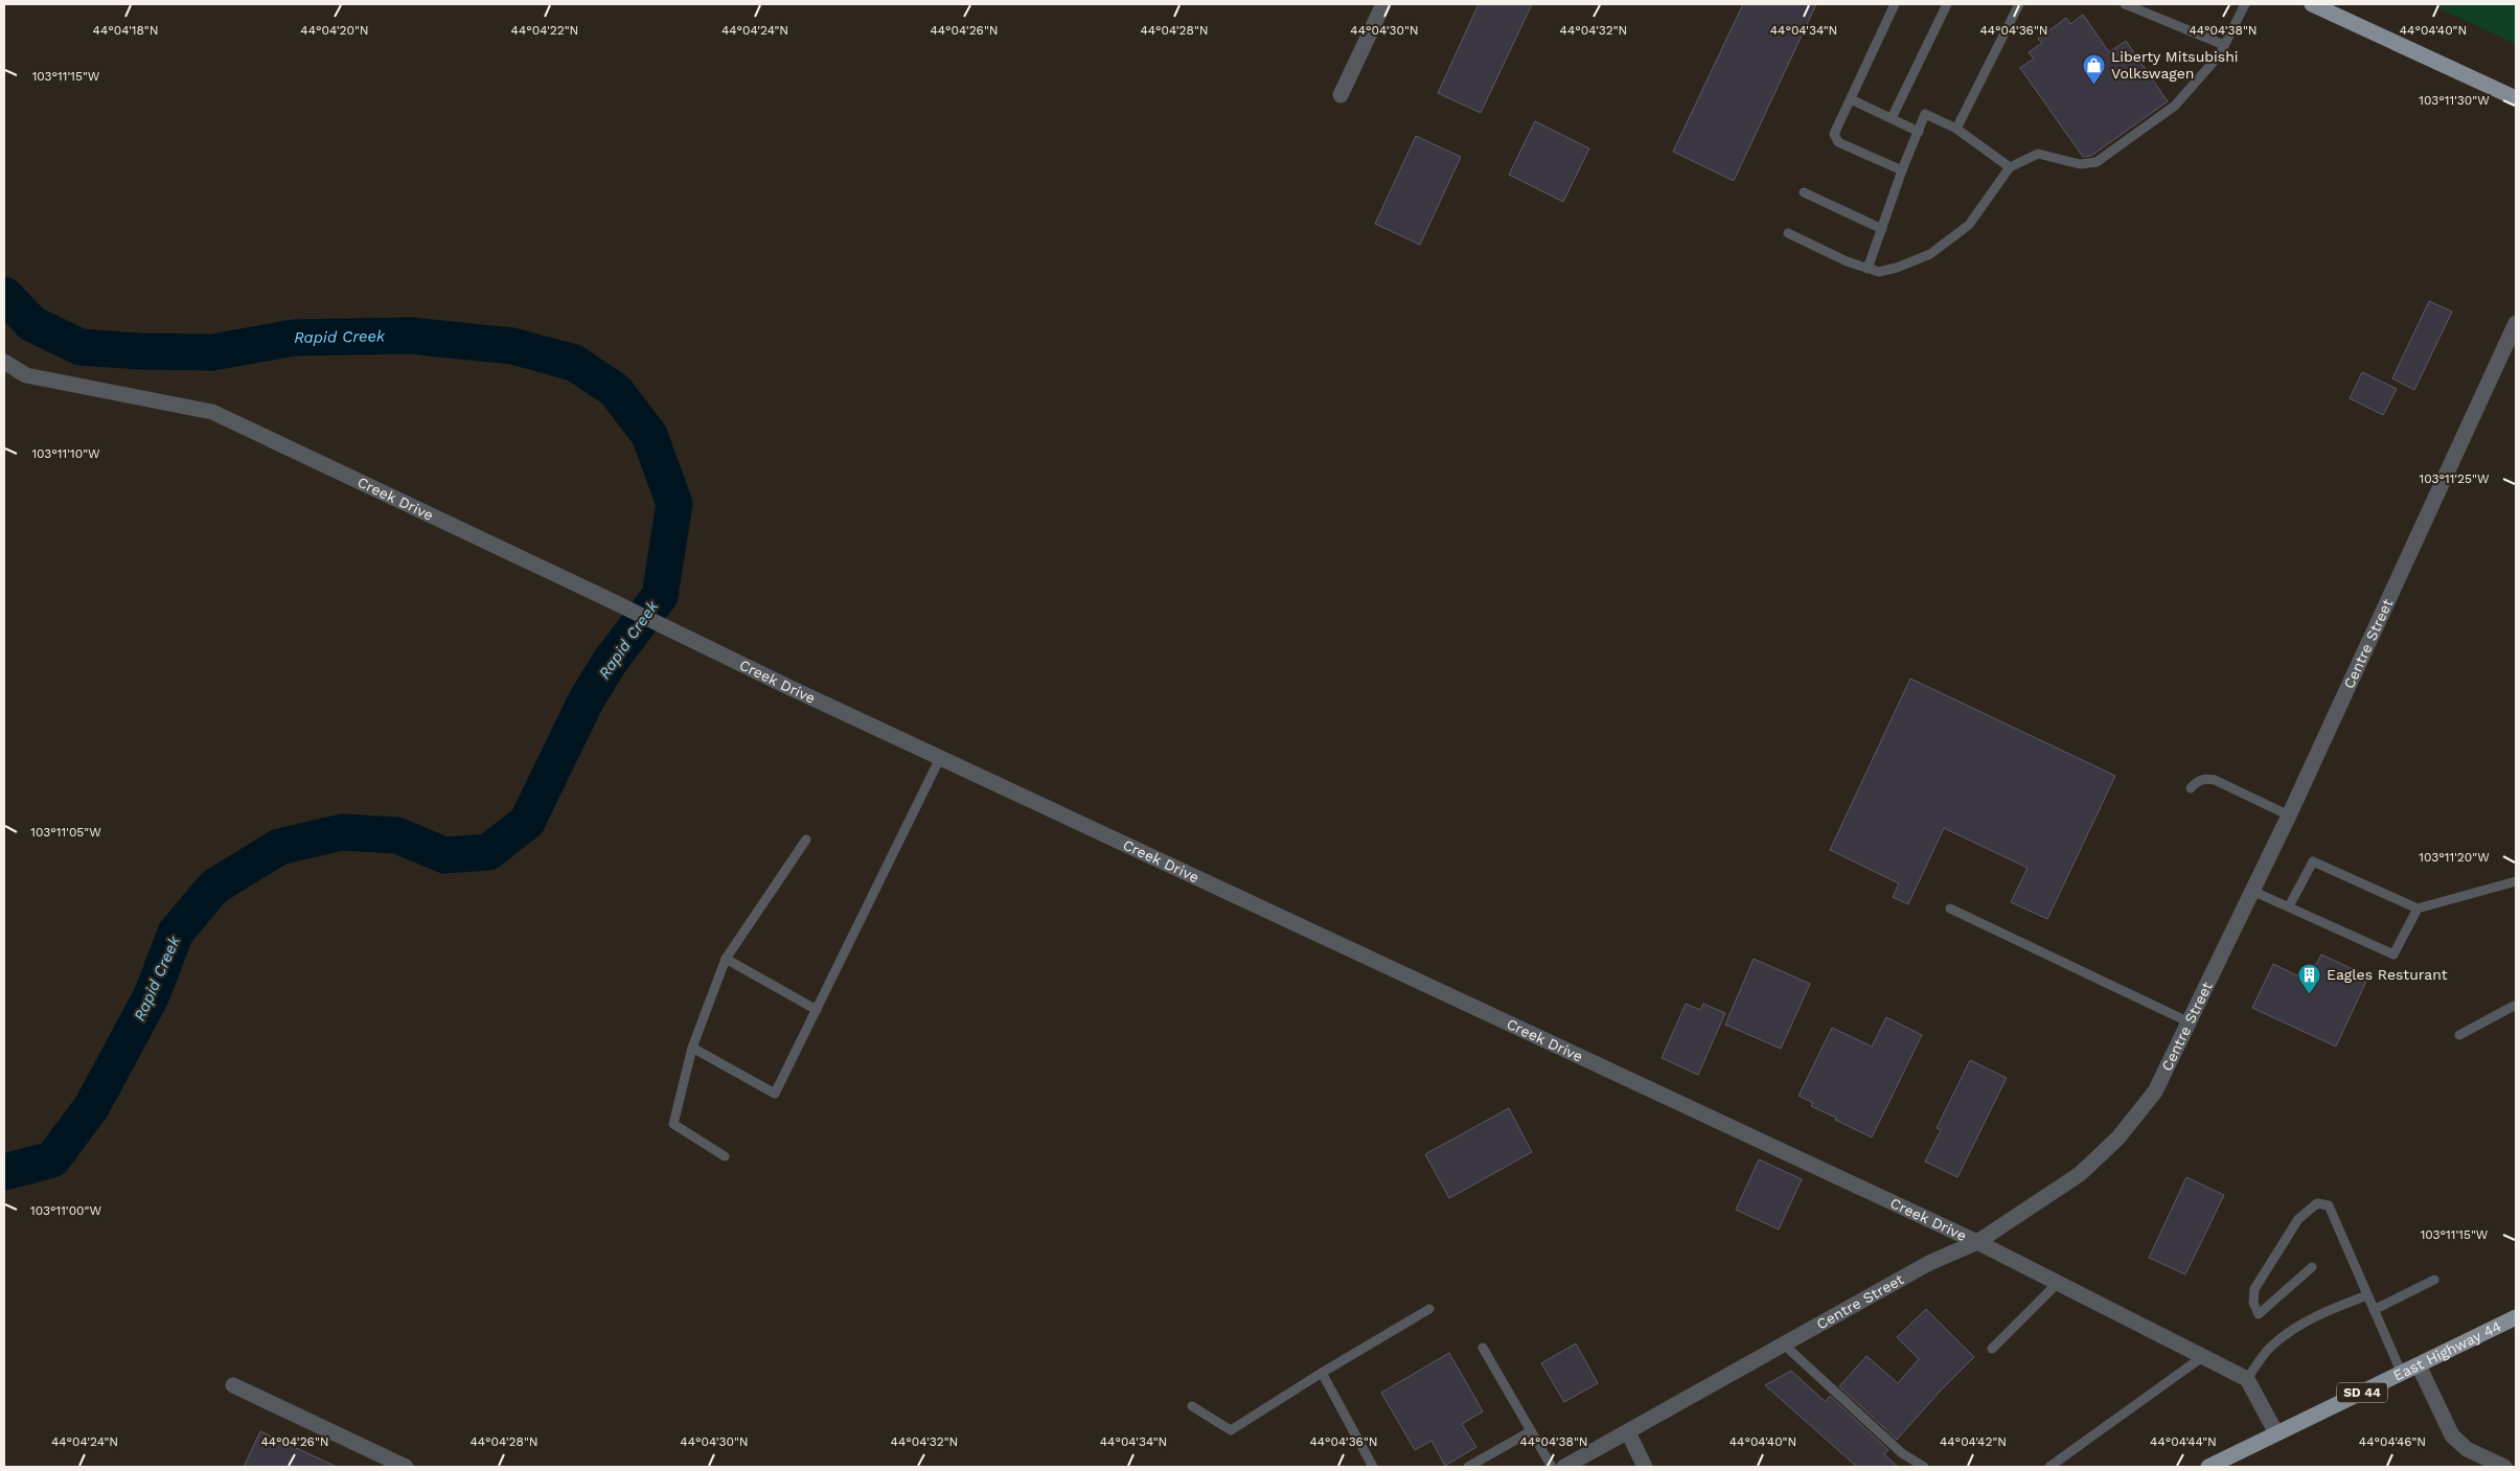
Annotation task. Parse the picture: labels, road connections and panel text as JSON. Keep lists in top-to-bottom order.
{
  "streets": {
    "main road": ["East Highway 44", "SD 44"],
    "street": ["Creek Drive", "Centre Street"]
  },
  "crossings": [
    ["Creek Drive", "Centre Street"]
  ],
  "water": ["Rapid Creek"],
  "places": {
    "shop": ["Liberty Mitsubishi Volkswagen"],
    "building": ["Eagles Resturant"]
  },
  "coordinates": [
    "44°04'18\"N",
    "44°04'20\"N",
    "44°04'22\"N",
    "44°04'24\"N",
    "44°04'26\"N",
    "44°04'28\"N",
    "44°04'30\"N",
    "44°04'32\"N",
    "44°04'34\"N",
    "44°04'36\"N",
    "44°04'38\"N",
    "44°04'40\"N",
    "103°11'15\"W",
    "103°11'30\"W",
    "103°11'10\"W",
    "103°11'25\"W",
    "103°11'05\"W",
    "103°11'20\"W",
    "103°11'00\"W",
    "44°04'42\"N",
    "44°04'44\"N",
    "44°04'46\"N"
  ]
}
